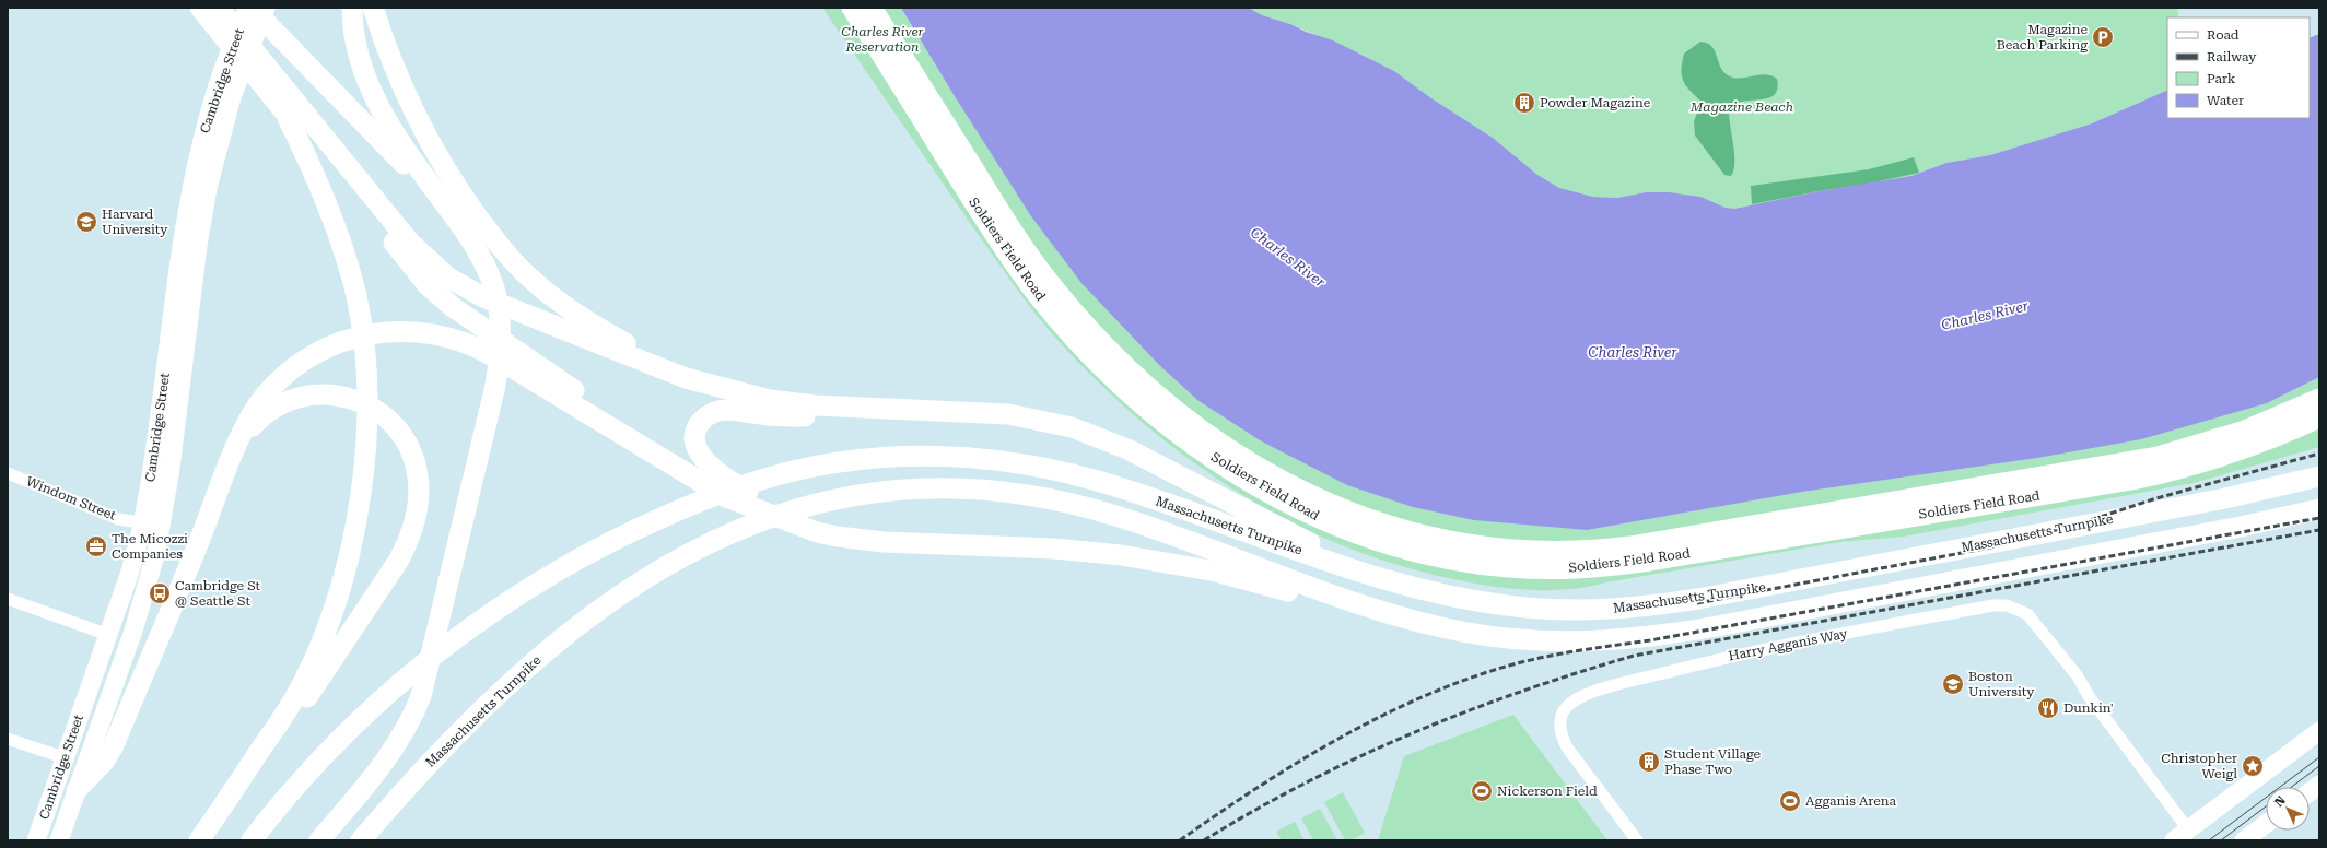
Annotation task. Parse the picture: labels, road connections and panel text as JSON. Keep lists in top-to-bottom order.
{
  "streets": {
    "highway": ["Soldiers Field Road", "Massachusetts Turnpike"],
    "main road": ["Cambridge Street"],
    "street": ["Windom Street", "Harry Agganis Way"]
  },
  "crossings": [
    ["Cambridge Street", "Windom Street"]
  ],
  "water": ["Charles River"],
  "parks": ["Charles River Reservation", "Magazine Beach"],
  "places": {
    "parking": ["Magazine Beach Parking"],
    "building": ["Powder Magazine", "Student Village Phase Two"],
    "school or university": ["Harvard University", "Boston University"],
    "office": ["The Micozzi Companies"],
    "bus stop": ["Cambridge St @ Seattle St"],
    "restaurant": ["Dunkin'"],
    "place": ["Christopher Weigl"],
    "sports": ["Nickerson Field", "Agganis Arena"]
  },
  "legend": [
    "Road",
    "Railway",
    "Park",
    "Water"
  ],
  "north": "top left"
}
